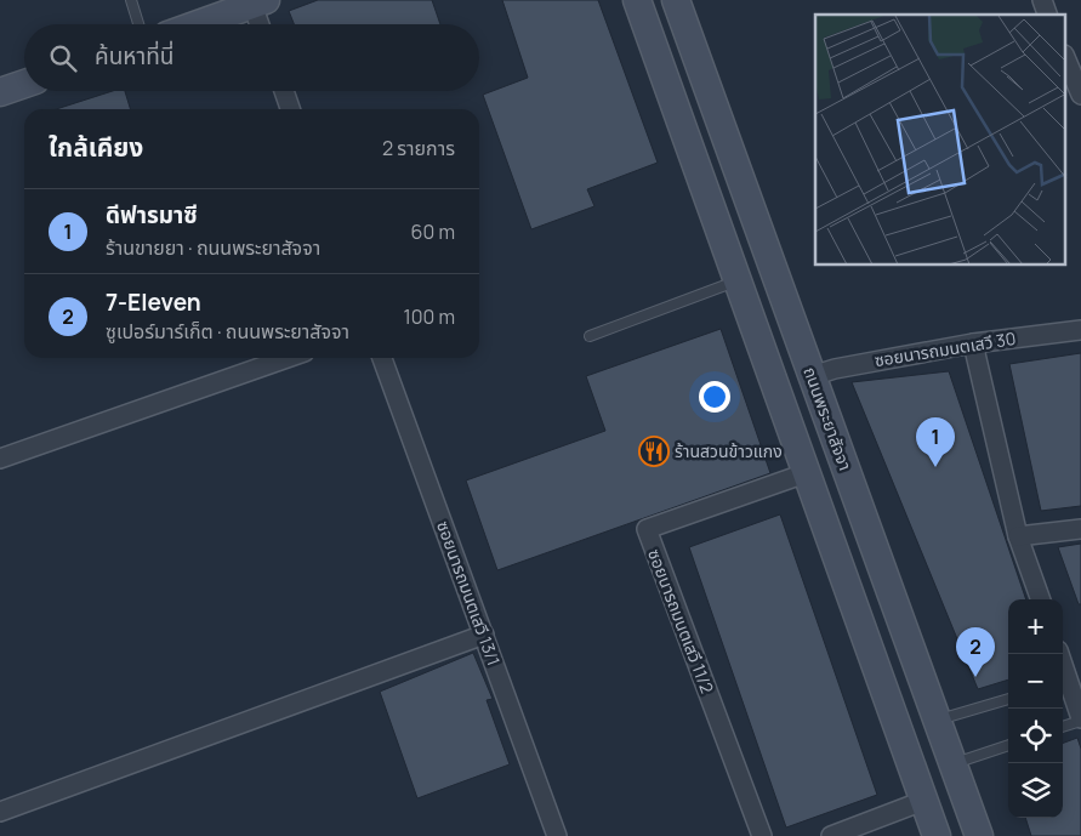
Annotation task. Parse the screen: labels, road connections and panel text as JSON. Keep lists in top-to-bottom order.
{
  "streets": {
    "main road": ["ถนนพระยาสัจจา"],
    "street": ["ซอยนารถมนตเสวี 30", "ซอยนารถมนตเสวี 13/1", "ซอยนารถมนตเสวี 11/2"]
  },
  "crossings": [
    ["ซอยนารถมนตเสวี 30", "ถนนพระยาสัจจา"]
  ],
  "places": {
    "restaurant": ["ร้านสวนข้าวแกง"]
  },
  "page": {
    "search": "ค้นหาที่นี่",
    "heading": ["ใกล้เคียง", "2 รายการ"],
    "list": [
      {
        "mark": "1",
        "name": "ดีฟารมาซี",
        "note": "ร้านขายยา · ถนนพระยาสัจจา",
        "value": "60 m"
      },
      {
        "mark": "2",
        "name": "7-Eleven",
        "note": "ซูเปอร์มาร์เก็ต · ถนนพระยาสัจจา",
        "value": "100 m"
      }
    ],
    "pins": ["1", "2"],
    "map_buttons": ["+", "−"]
  }
}
